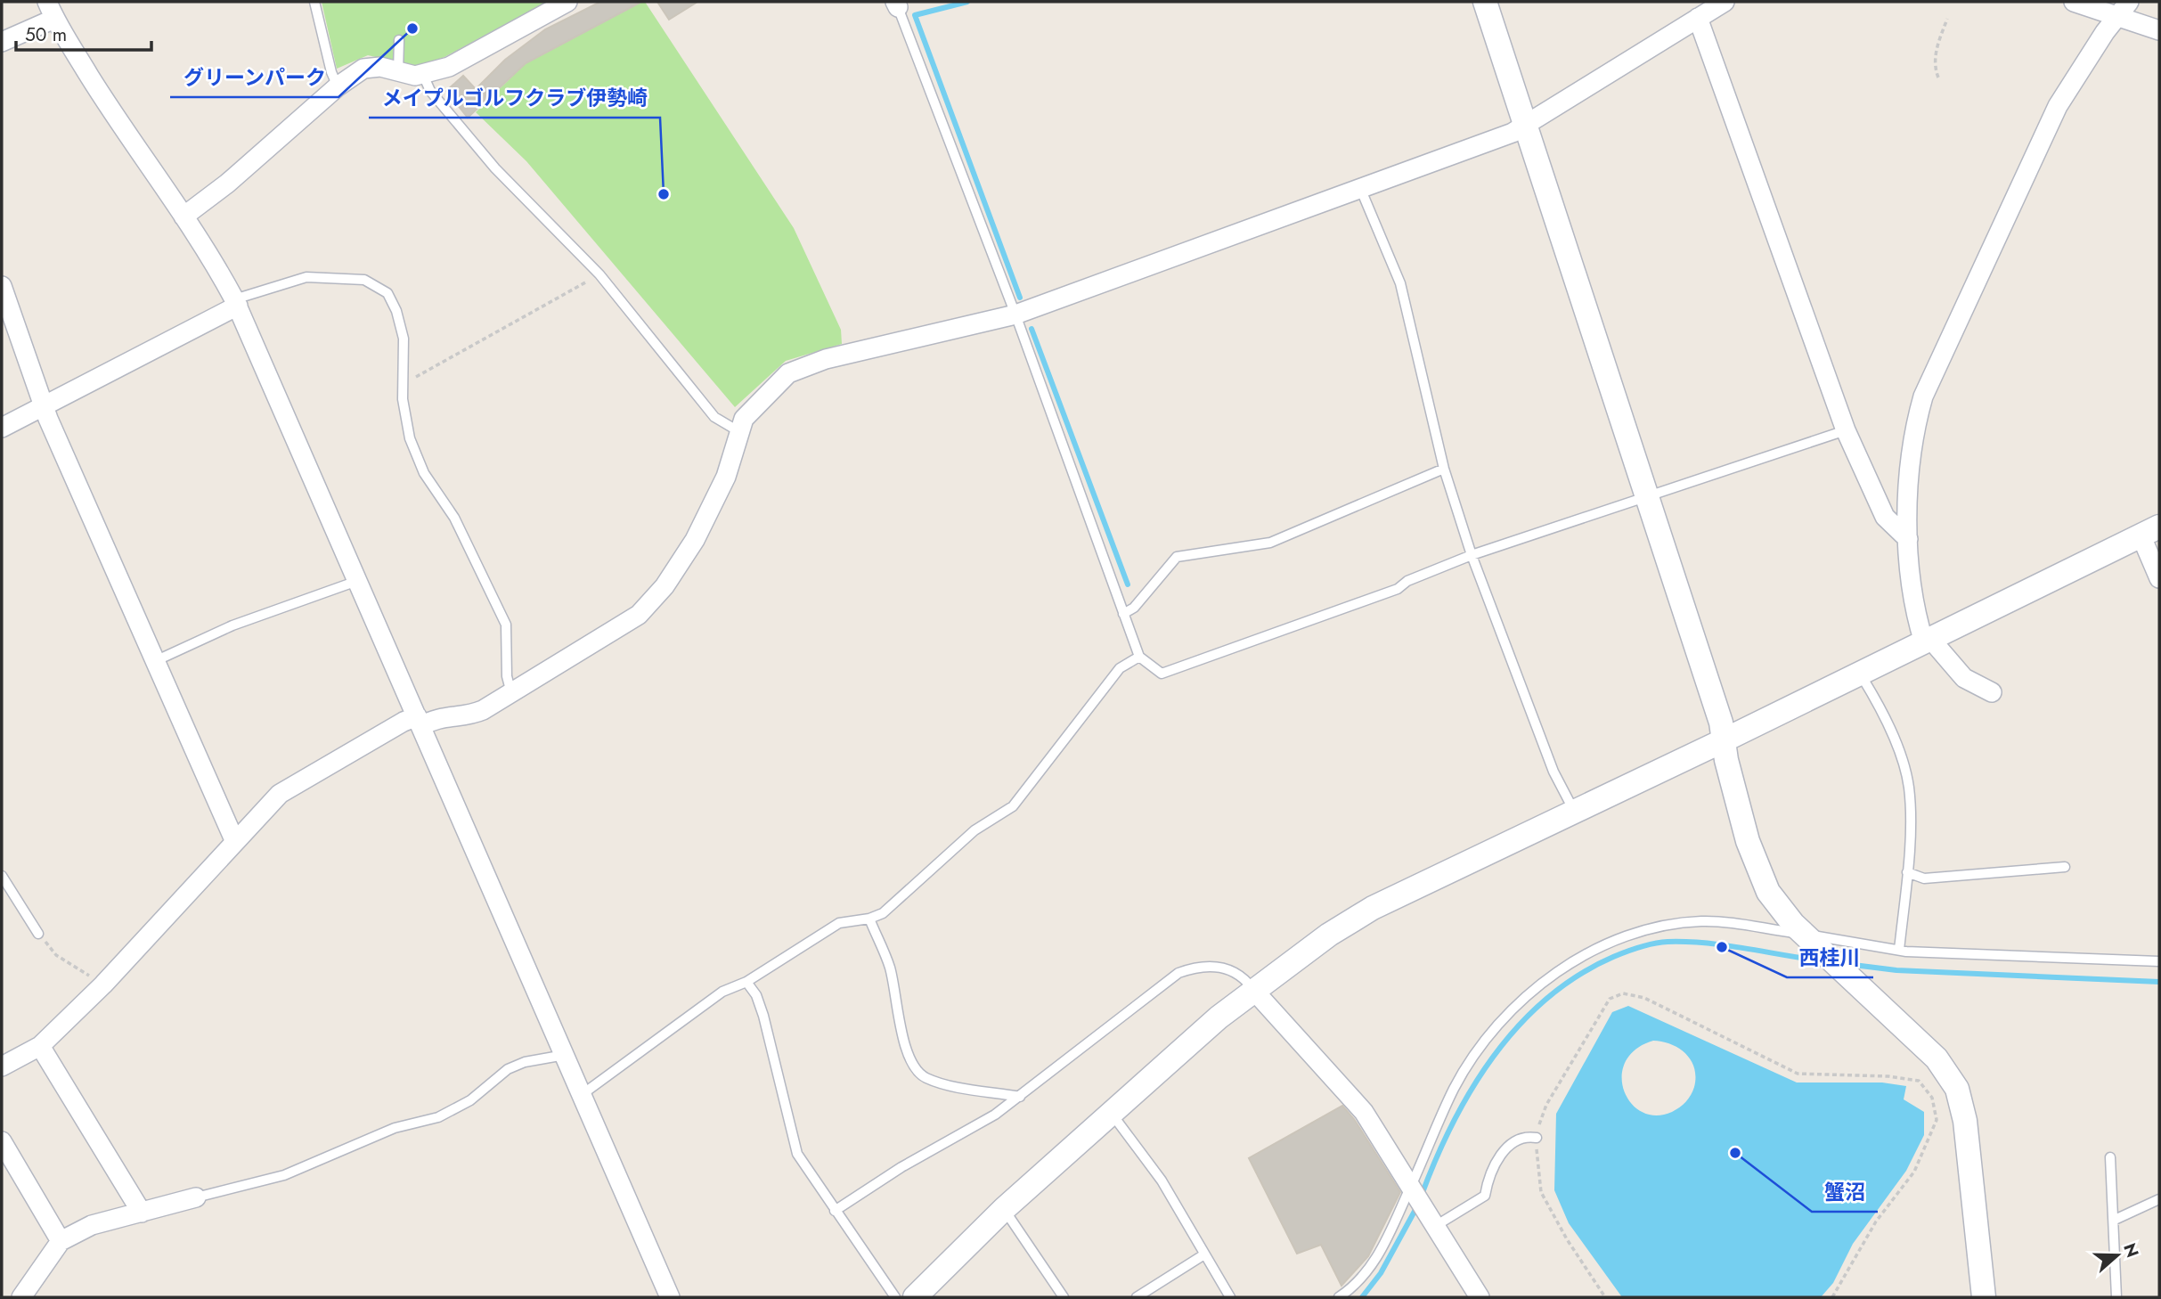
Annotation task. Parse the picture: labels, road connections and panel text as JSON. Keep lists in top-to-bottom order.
{
  "places": [
    "グリーンパーク",
    "メイプルゴルフクラブ伊勢崎",
    "西桂川",
    "蟹沼"
  ],
  "scale_bar": "50 m",
  "north": "right"
}
